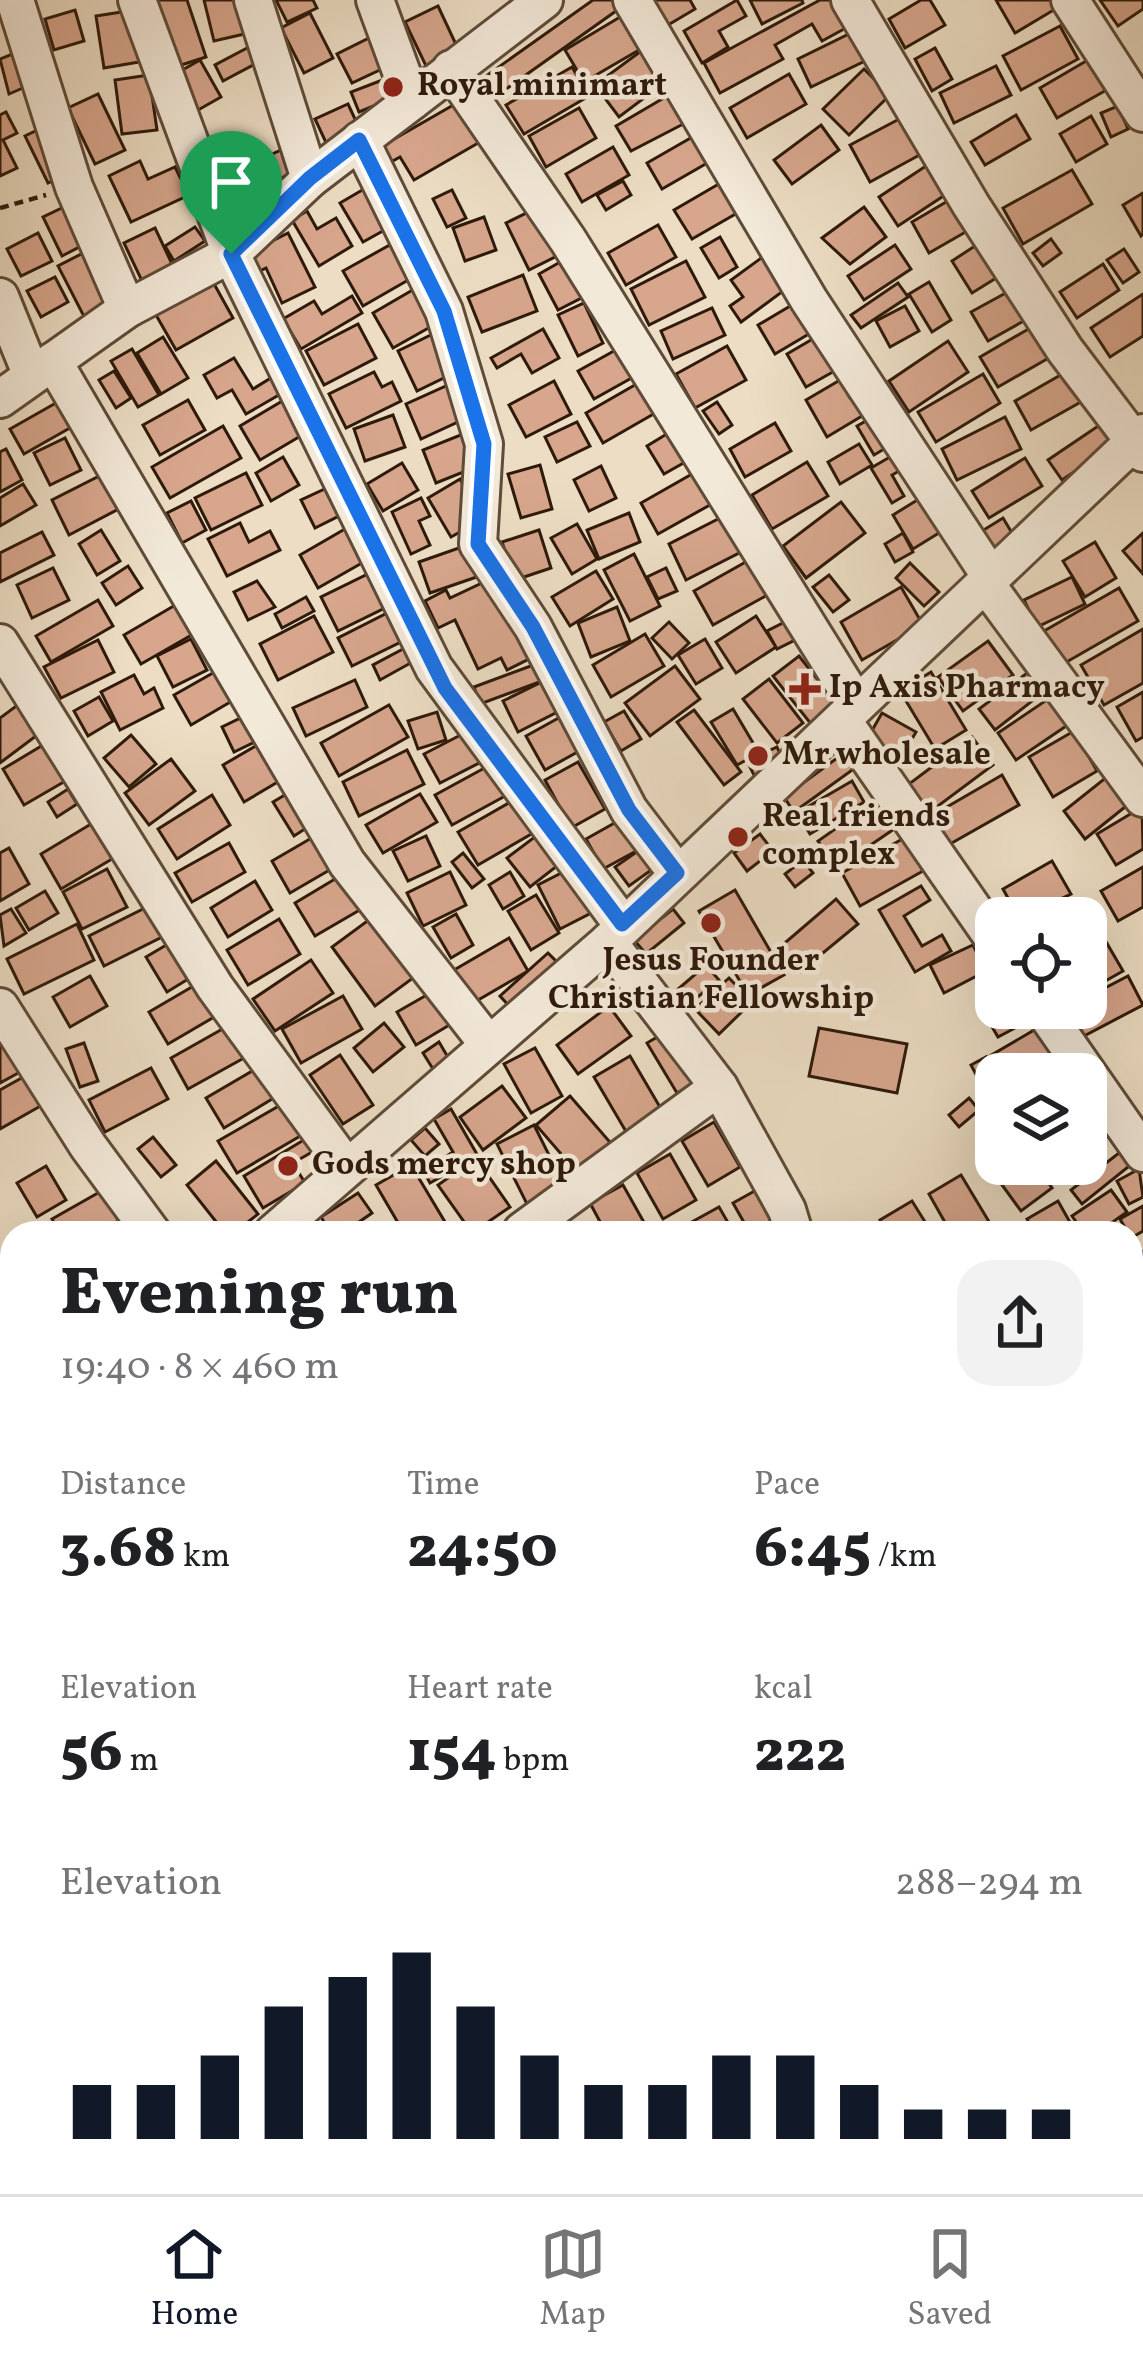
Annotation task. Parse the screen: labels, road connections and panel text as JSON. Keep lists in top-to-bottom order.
{
  "places": {
    "other": [
      "Royal minimart",
      "Mr wholesale",
      "Real friends complex",
      "Jesus Founder Christian Fellowship",
      "Gods mercy shop"
    ],
    "health": ["Ip Axis Pharmacy"]
  },
  "page": {
    "heading": ["Evening run", "19:40 · 8 × 460 m"],
    "stats": [
      ["Distance", "3.68 km"],
      ["Time", "24:50"],
      ["Pace", "6:45 /km"],
      ["Elevation", "56 m"],
      ["Heart rate", "154 bpm"],
      ["kcal", "222"]
    ],
    "chart": ["Elevation", "288–294 m"],
    "tabs": ["Home", "Map", "Saved"]
  }
}
